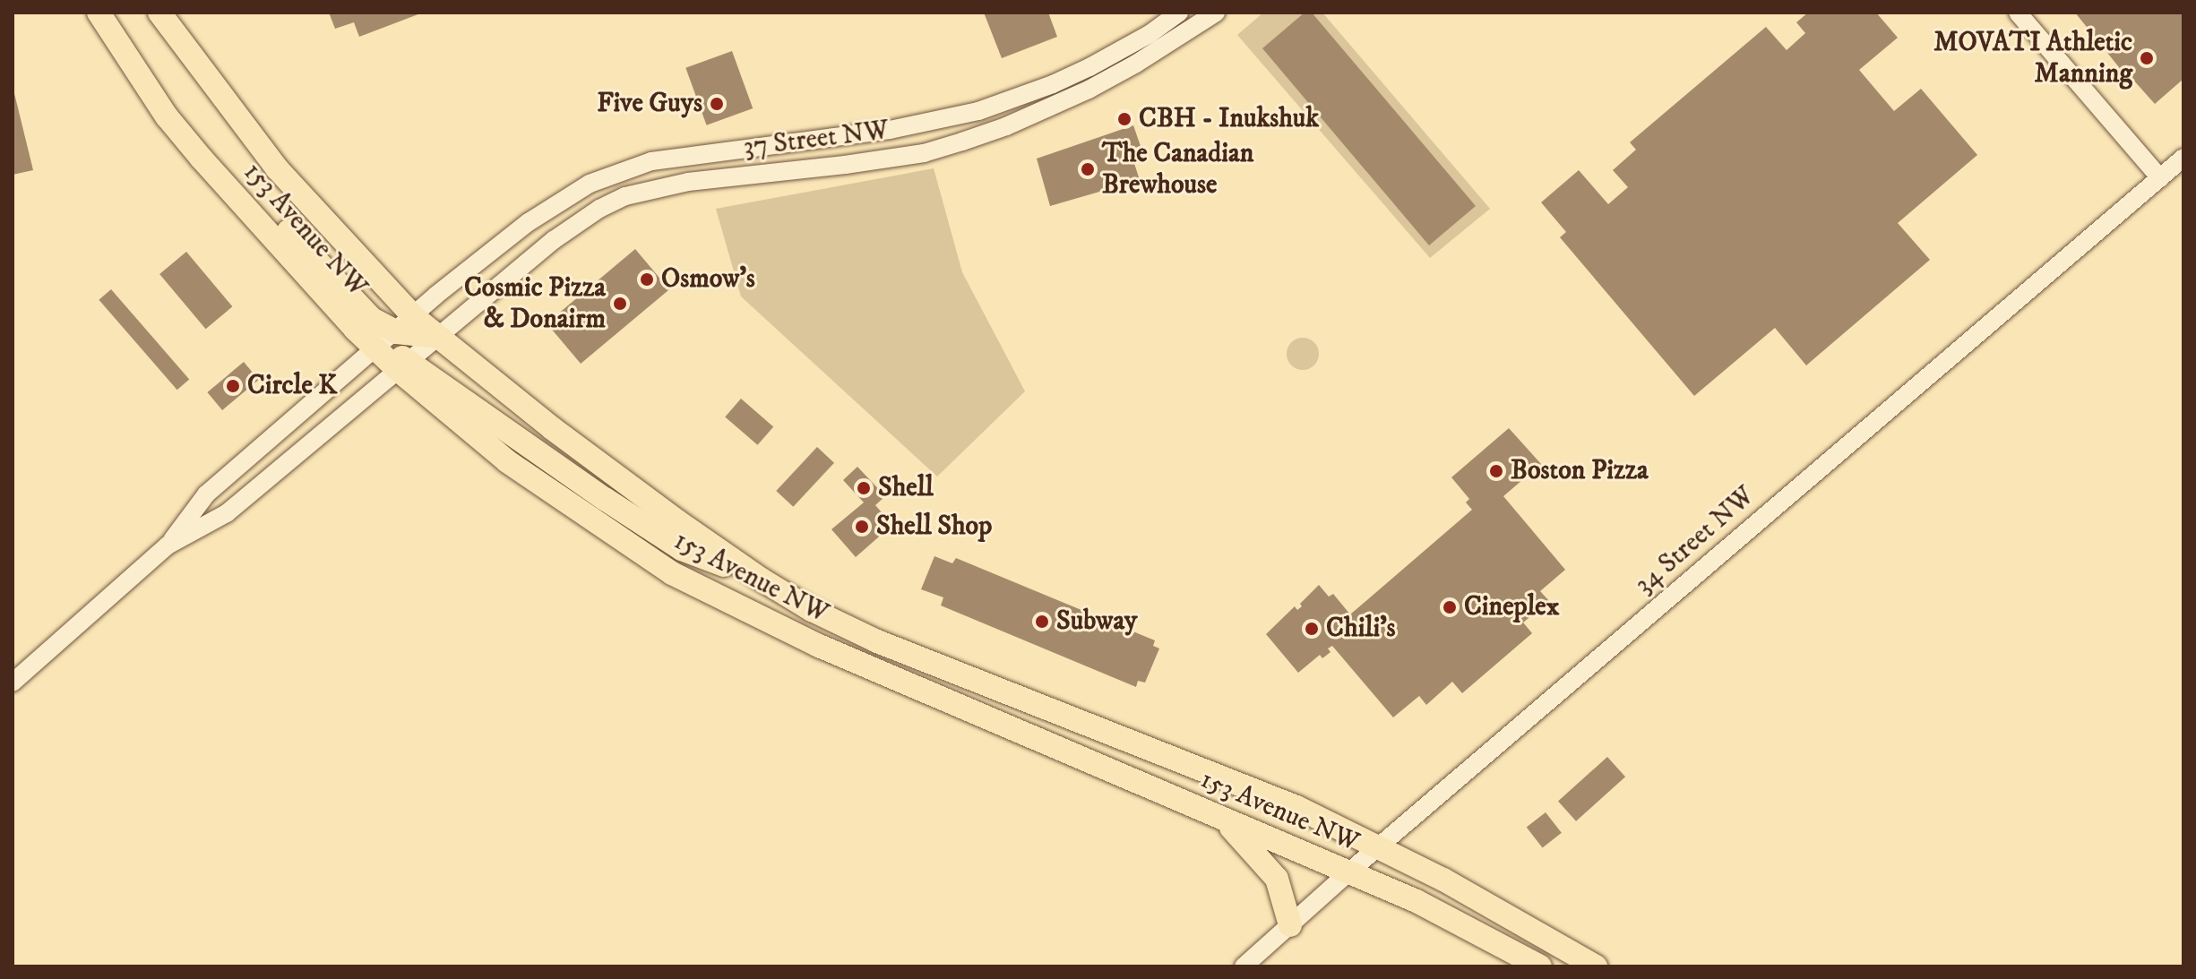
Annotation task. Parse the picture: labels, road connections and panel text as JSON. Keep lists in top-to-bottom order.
{
  "streets": {
    "main road": ["153 Avenue NW"],
    "street": ["37 Street NW", "34 Street NW"]
  },
  "crossings": [
    ["37 Street NW", "153 Avenue NW"],
    ["153 Avenue NW", "34 Street NW"]
  ],
  "places": [
    "MOVATI Athletic Manning",
    "Five Guys",
    "CBH - Inukshuk",
    "The Canadian Brewhouse",
    "Osmow's",
    "Cosmic Pizza & Donairm",
    "Circle K",
    "Boston Pizza",
    "Shell",
    "Shell Shop",
    "Cineplex",
    "Subway",
    "Chili's"
  ]
}
